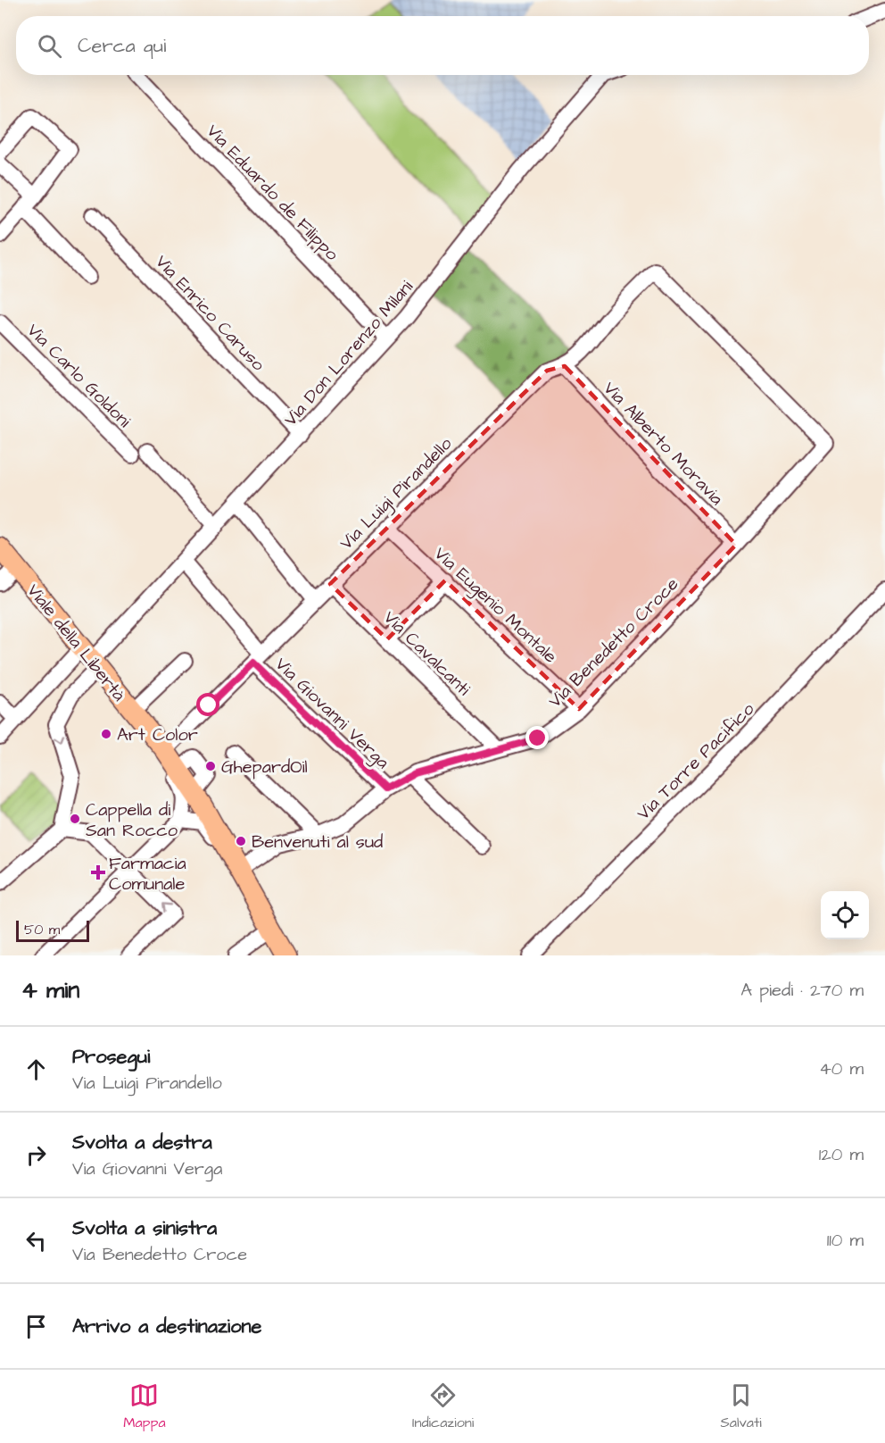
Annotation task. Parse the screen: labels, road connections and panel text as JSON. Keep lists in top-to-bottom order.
{
  "streets": {
    "main road": ["Viale della Libertà"],
    "street": [
      "Via Eduardo de Filippo",
      "Via Enrico Caruso",
      "Via Don Lorenzo Milani",
      "Via Carlo Goldoni",
      "Via Alberto Moravia",
      "Via Luigi Pirandello",
      "Via Eugenio Montale",
      "Via Benedetto Croce",
      "Via Cavalcanti",
      "Via Giovanni Verga",
      "Via Torre Pacifico"
    ]
  },
  "crossings": [
    ["Via Eduardo de Filippo", "Via Don Lorenzo Milani"],
    ["Via Enrico Caruso", "Via Don Lorenzo Milani"],
    ["Via Don Lorenzo Milani", "Viale della Libertà"],
    ["Via Don Lorenzo Milani", "Via Giovanni Verga"],
    ["Via Alberto Moravia", "Via Luigi Pirandello"],
    ["Via Alberto Moravia", "Via Benedetto Croce"],
    ["Via Luigi Pirandello", "Via Eugenio Montale"],
    ["Via Luigi Pirandello", "Viale della Libertà"],
    ["Via Luigi Pirandello", "Via Benedetto Croce"],
    ["Via Luigi Pirandello", "Via Cavalcanti"],
    ["Via Luigi Pirandello", "Via Giovanni Verga"],
    ["Via Eugenio Montale", "Via Benedetto Croce"],
    ["Viale della Libertà", "Via Benedetto Croce"],
    ["Via Benedetto Croce", "Via Cavalcanti"],
    ["Via Benedetto Croce", "Via Giovanni Verga"]
  ],
  "places": {
    "other": [
      "Art Color",
      "GhepardOil",
      "Cappella di San Rocco",
      "Benvenuti al sud"
    ],
    "health": ["Farmacia Comunale"]
  },
  "scale_bar": "50 m",
  "page": {
    "search": "Cerca qui",
    "scale": "50 m",
    "heading": ["4 min", "A piedi · 270 m"],
    "list": [
      ["Prosegui", "Via Luigi Pirandello", "40 m"],
      ["Svolta a destra", "Via Giovanni Verga", "120 m"],
      ["Svolta a sinistra", "Via Benedetto Croce", "110 m"],
      "Arrivo a destinazione"
    ],
    "nav": ["Mappa", "Indicazioni", "Salvati"]
  }
}
